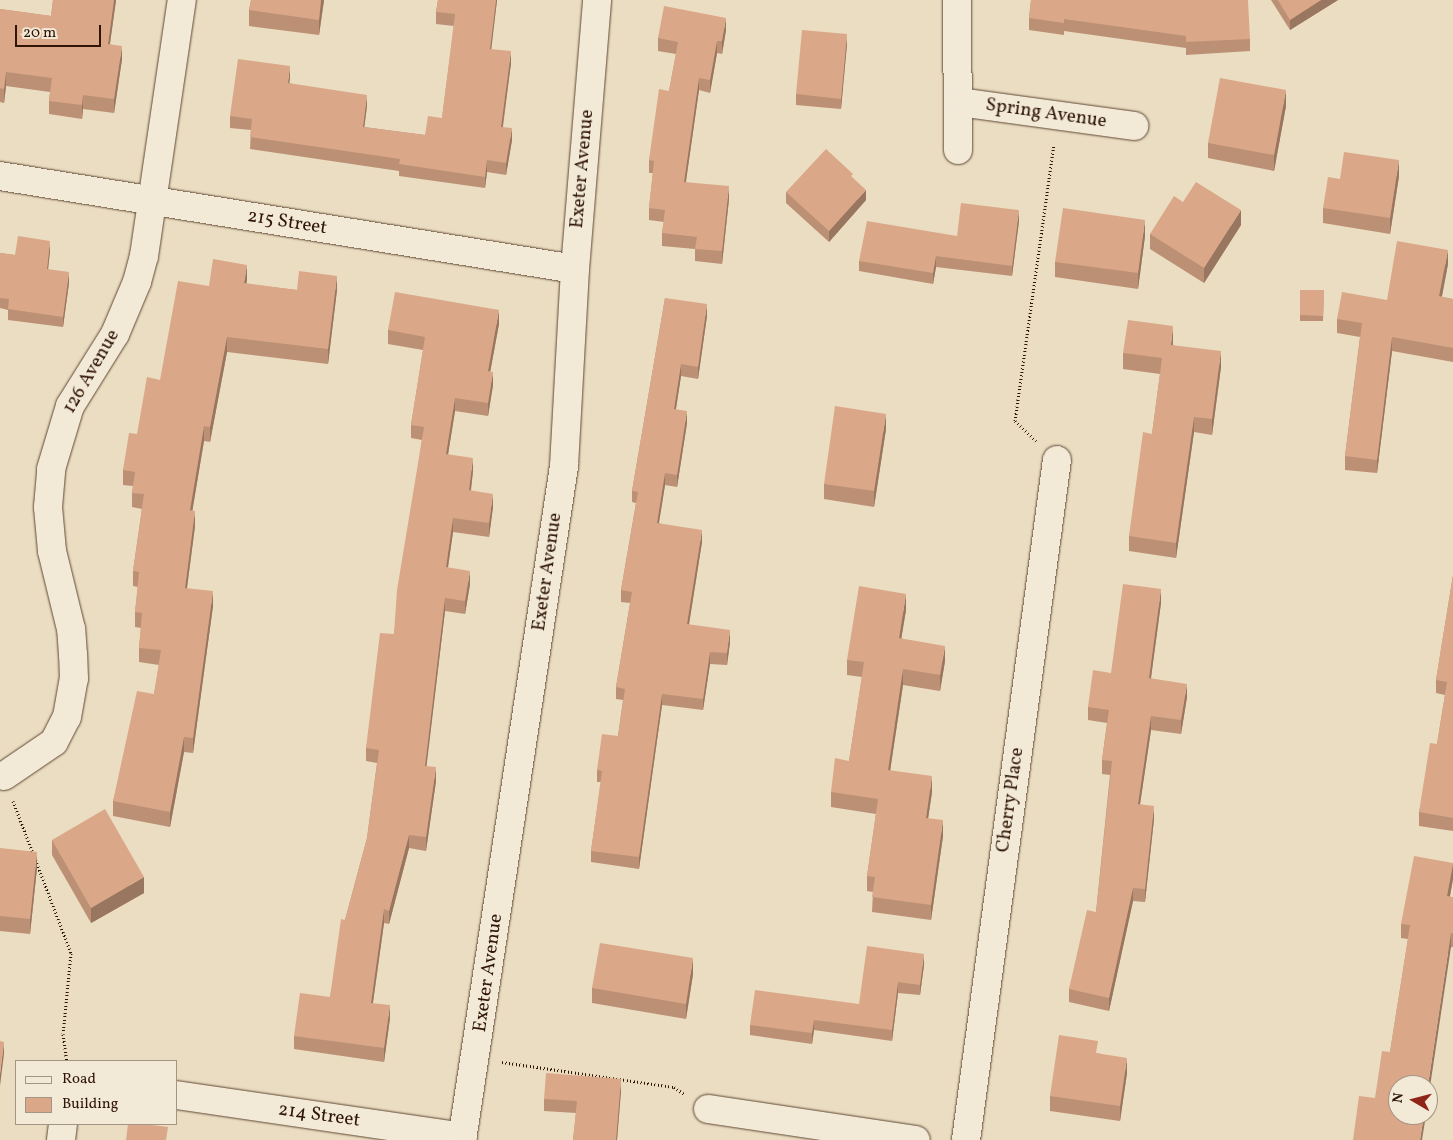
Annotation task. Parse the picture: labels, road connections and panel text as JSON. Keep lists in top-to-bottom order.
{
  "streets": {
    "street": [
      "Spring Avenue",
      "Exeter Avenue",
      "215 Street",
      "126 Avenue",
      "Cherry Place",
      "214 Street"
    ]
  },
  "crossings": [
    ["Exeter Avenue", "215 Street"],
    ["Exeter Avenue", "214 Street"],
    ["215 Street", "126 Avenue"]
  ],
  "legend": ["Road", "Building"],
  "scale_bar": "20 m",
  "north": "left"
}
